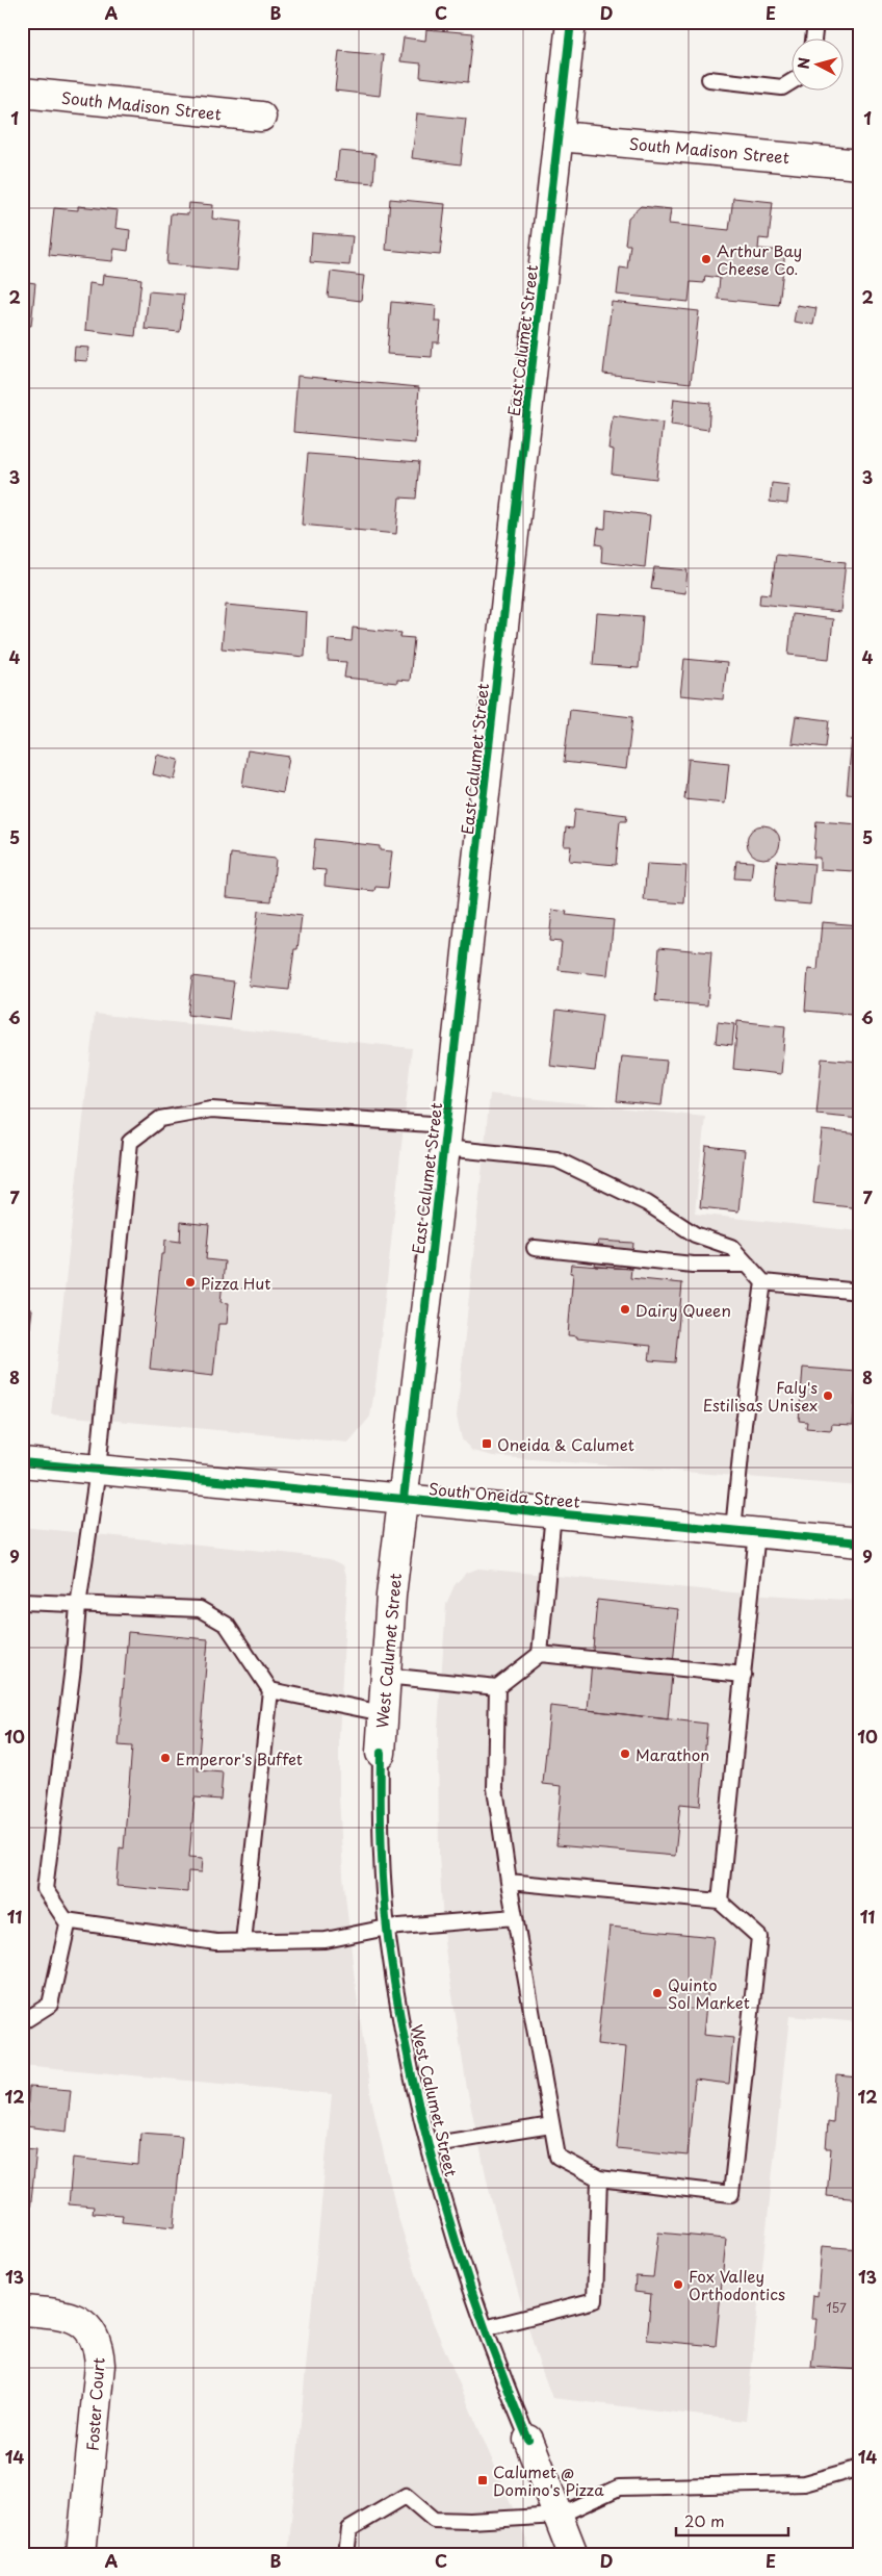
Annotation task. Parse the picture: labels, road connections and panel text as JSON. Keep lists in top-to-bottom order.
{
  "streets": {
    "main road": [
      "South Madison Street",
      "East Calumet Street",
      "South Oneida Street",
      "West Calumet Street",
      "Foster Court"
    ]
  },
  "crossings": [
    ["South Madison Street", "East Calumet Street"],
    ["East Calumet Street", "South Oneida Street"],
    ["East Calumet Street", "West Calumet Street"],
    ["South Oneida Street", "West Calumet Street"]
  ],
  "places": {
    "other": [
      "Arthur Bay Cheese Co.",
      "Pizza Hut",
      "Dairy Queen",
      "Faly's Estilisas Unisex",
      "Marathon",
      "Emperor's Buffet",
      "Quinto Sol Market",
      "Fox Valley Orthodontics"
    ],
    "transit": ["Oneida & Calumet", "Calumet @ Domino's Pizza"]
  },
  "house_numbers": ["157"],
  "scale_bar": "20 m",
  "north": "left",
  "grid": {
    "columns": [
      "A",
      "B",
      "C",
      "D",
      "E"
    ],
    "rows": [
      "1",
      "2",
      "3",
      "4",
      "5",
      "6",
      "7",
      "8",
      "9",
      "10",
      "11",
      "12",
      "13",
      "14"
    ]
  }
}
